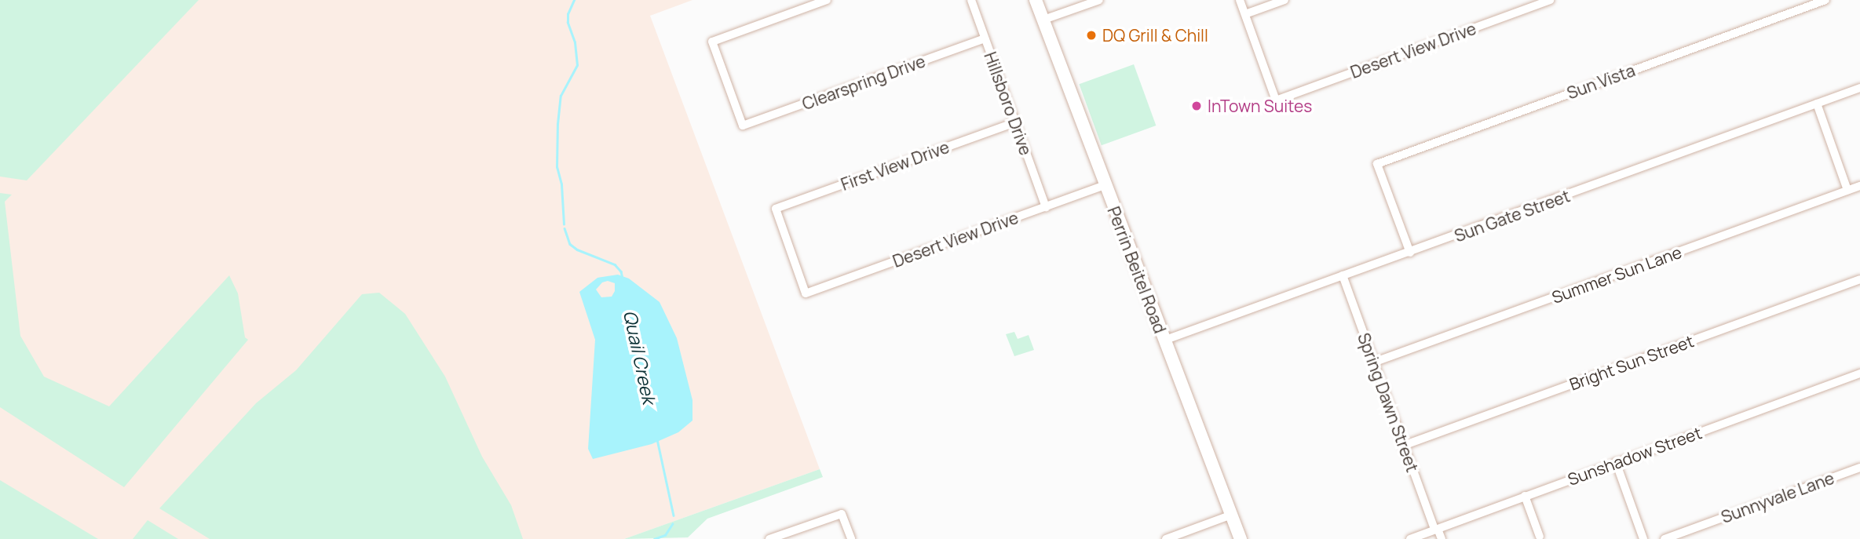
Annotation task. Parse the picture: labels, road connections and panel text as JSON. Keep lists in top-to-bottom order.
{
  "streets": {
    "main road": ["Perrin Beitel Road"],
    "street": [
      "Desert View Drive",
      "Sun Vista",
      "Clearspring Drive",
      "Hillsboro Drive",
      "First View Drive",
      "Sun Gate Street",
      "Summer Sun Lane",
      "Bright Sun Street",
      "Spring Dawn Street",
      "Sunshadow Street",
      "Sunnyvale Lane"
    ]
  },
  "crossings": [
    ["Desert View Drive", "Hillsboro Drive"],
    ["Desert View Drive", "First View Drive"],
    ["Desert View Drive", "Perrin Beitel Road"],
    ["Sun Vista", "Sun Gate Street"],
    ["Clearspring Drive", "Hillsboro Drive"],
    ["Hillsboro Drive", "First View Drive"],
    ["Sun Gate Street", "Perrin Beitel Road"],
    ["Sun Gate Street", "Spring Dawn Street"],
    ["Summer Sun Lane", "Spring Dawn Street"],
    ["Bright Sun Street", "Spring Dawn Street"],
    ["Spring Dawn Street", "Sunshadow Street"]
  ],
  "water": ["Quail Creek"],
  "places": ["DQ Grill & Chill", "InTown Suites"]
}
